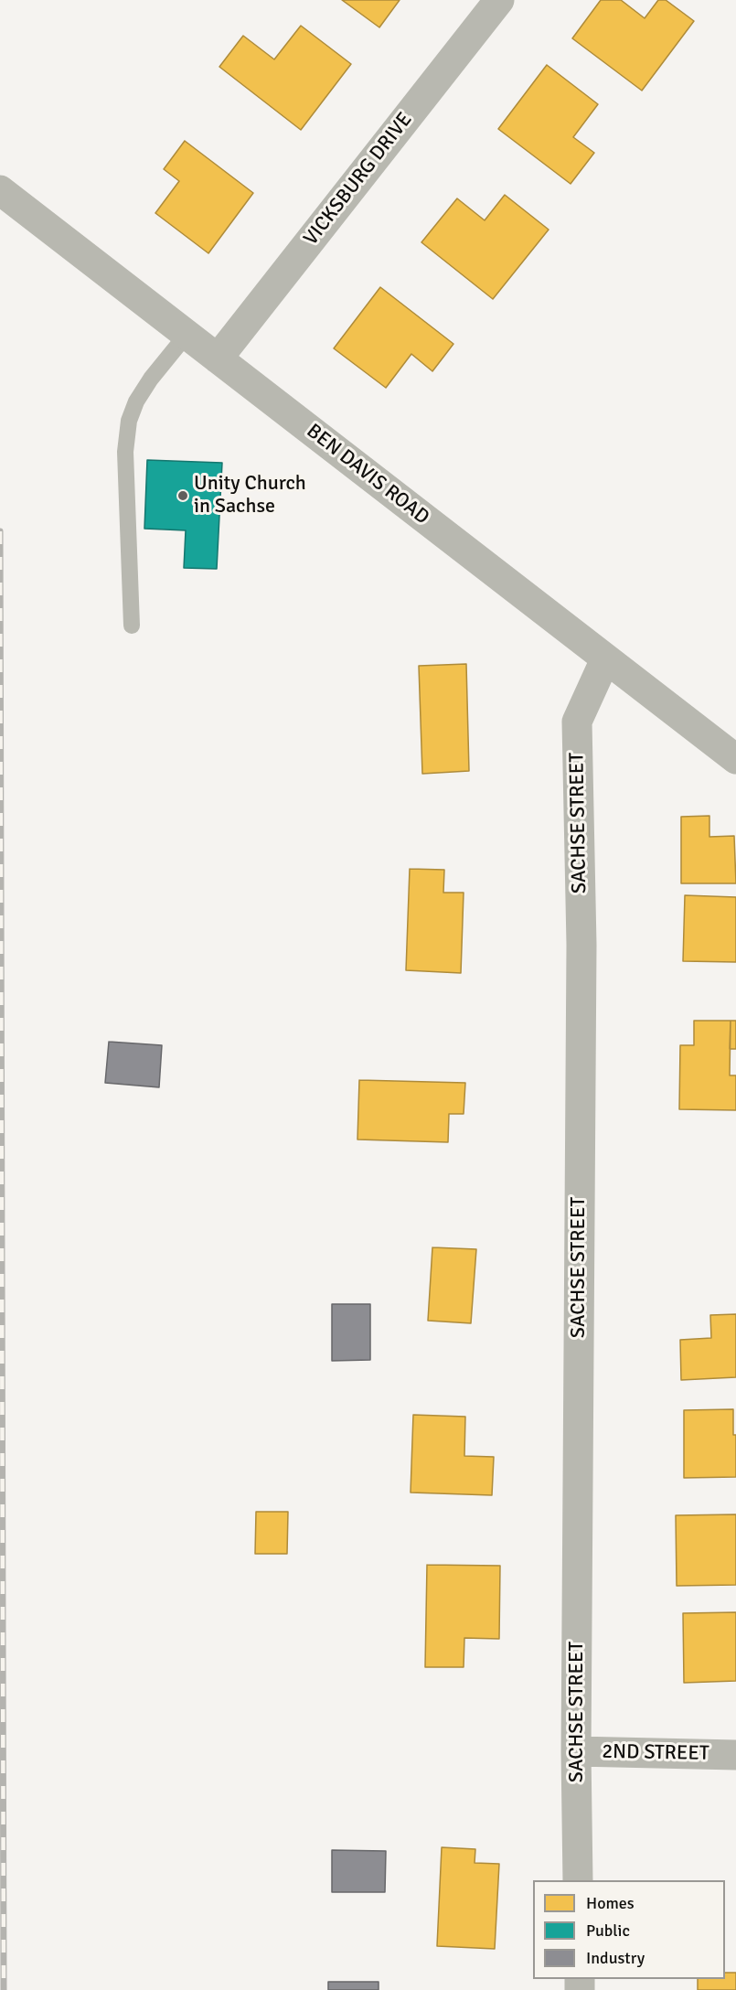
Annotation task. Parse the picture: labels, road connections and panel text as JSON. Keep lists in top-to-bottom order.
{
  "streets": {
    "street": [
      "VICKSBURG DRIVE",
      "BEN DAVIS ROAD",
      "SACHSE STREET",
      "2ND STREET"
    ]
  },
  "crossings": [
    ["VICKSBURG DRIVE", "BEN DAVIS ROAD"],
    ["BEN DAVIS ROAD", "SACHSE STREET"],
    ["SACHSE STREET", "2ND STREET"]
  ],
  "places": ["Unity Church in Sachse"],
  "legend": ["Homes", "Public", "Industry"]
}
